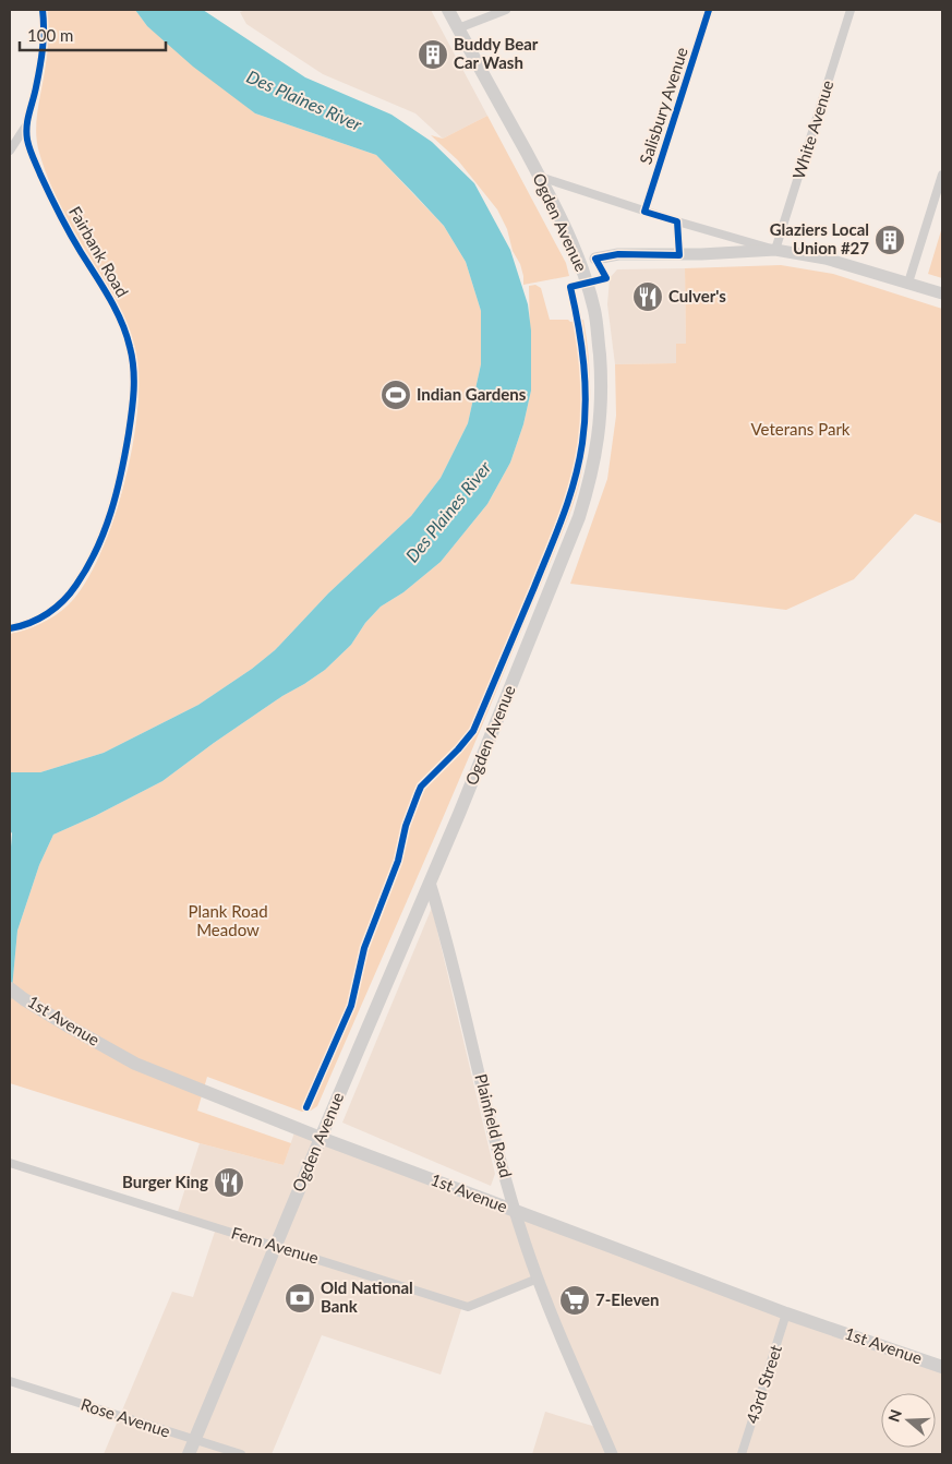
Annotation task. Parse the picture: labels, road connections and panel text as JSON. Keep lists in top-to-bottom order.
{
  "streets": {
    "main road": ["Ogden Avenue", "1st Avenue"],
    "street": [
      "Salisbury Avenue",
      "White Avenue",
      "Fairbank Road",
      "Plainfield Road",
      "Fern Avenue",
      "43rd Street",
      "Rose Avenue"
    ]
  },
  "crossings": [
    ["Ogden Avenue", "1st Avenue"],
    ["Ogden Avenue", "Plainfield Road"],
    ["Ogden Avenue", "Fern Avenue"],
    ["Ogden Avenue", "Rose Avenue"],
    ["1st Avenue", "Plainfield Road"],
    ["1st Avenue", "43rd Street"],
    ["Plainfield Road", "Fern Avenue"]
  ],
  "water": ["Des Plaines River"],
  "parks": ["Veterans Park", "Plank Road Meadow"],
  "places": {
    "building": ["Buddy Bear Car Wash", "Glaziers Local Union #27"],
    "restaurant": ["Culver's", "Burger King"],
    "sports": ["Indian Gardens"],
    "bank": ["Old National Bank"],
    "supermarket": ["7-Eleven"]
  },
  "scale_bar": "100 m",
  "north": "left"
}
